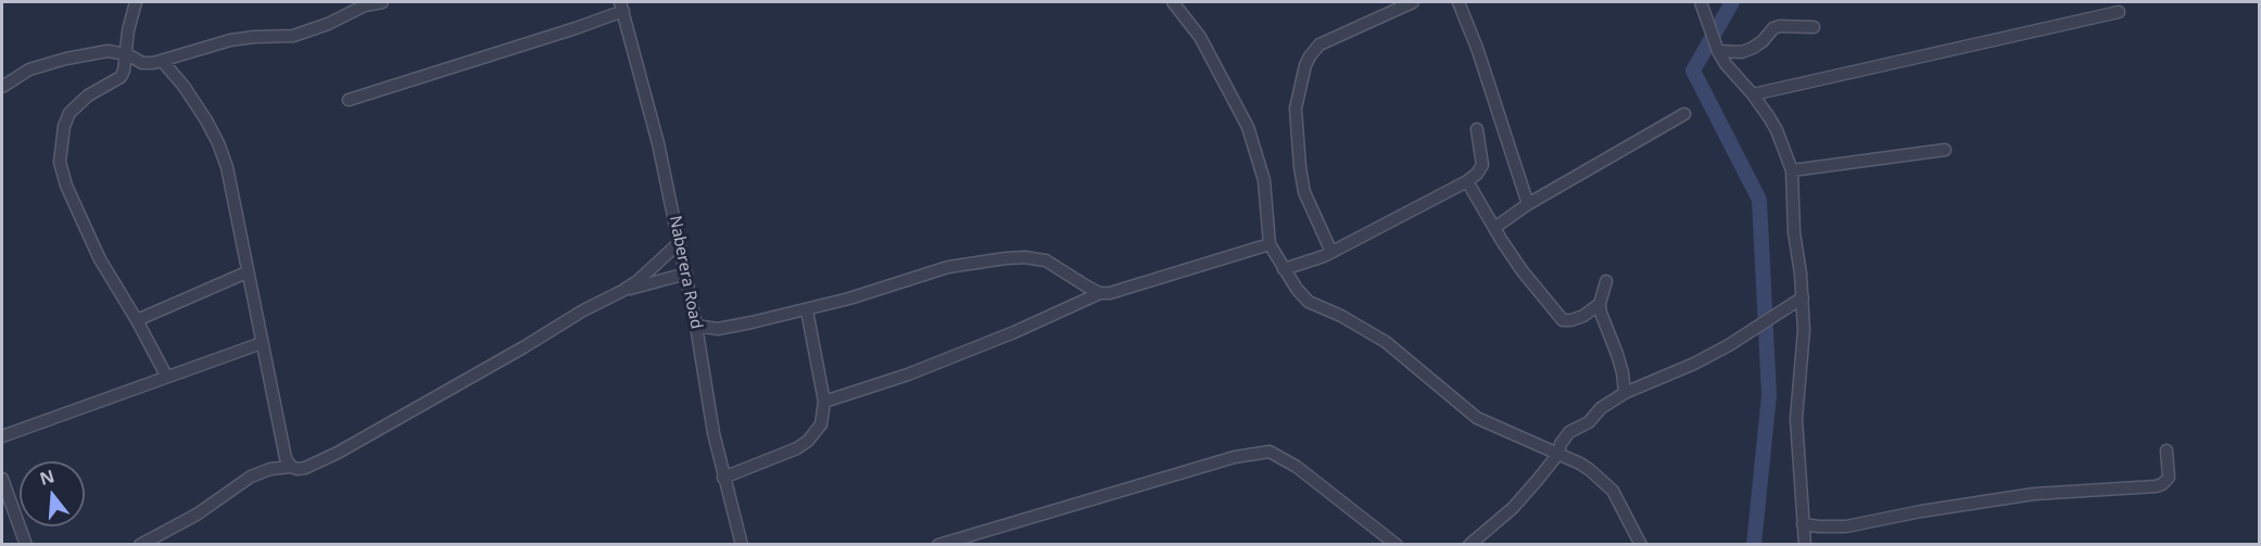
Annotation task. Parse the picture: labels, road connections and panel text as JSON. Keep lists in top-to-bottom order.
{
  "streets": {
    "street": ["Naberera Road"]
  },
  "north": "top"
}
